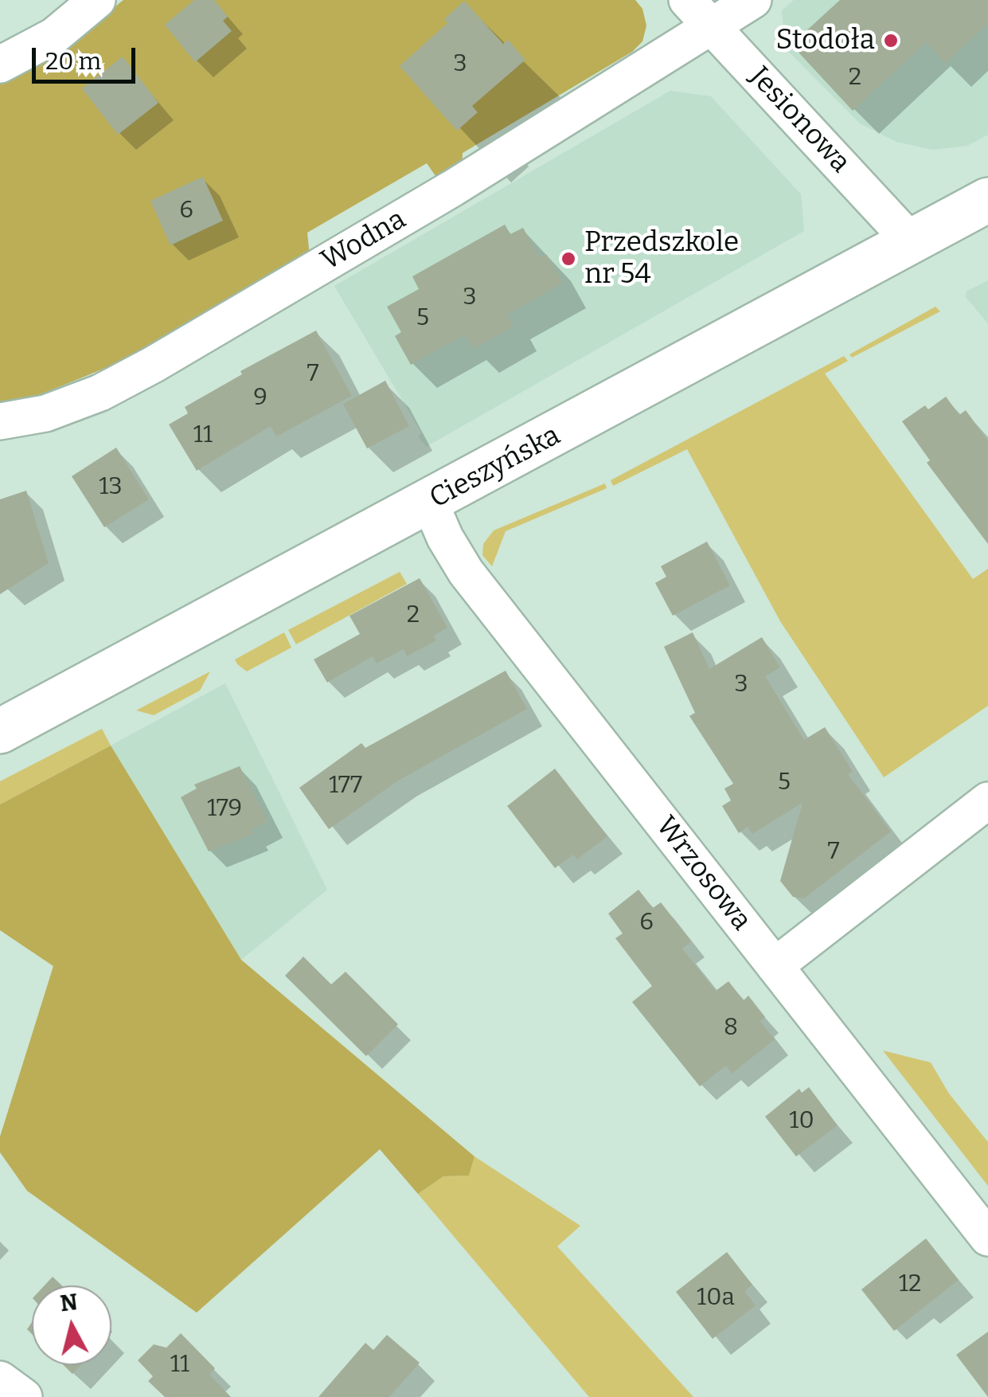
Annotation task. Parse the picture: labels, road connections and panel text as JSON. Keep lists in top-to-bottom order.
{
  "streets": {
    "main road": ["Cieszyńska"],
    "street": ["Jesionowa", "Wodna", "Wrzosowa"]
  },
  "crossings": [
    ["Jesionowa", "Wodna"],
    ["Jesionowa", "Cieszyńska"],
    ["Cieszyńska", "Wrzosowa"]
  ],
  "places": ["Stodoła", "Przedszkole nr 54"],
  "house_numbers": [
    "3",
    "2",
    "6",
    "3",
    "5",
    "7",
    "9",
    "11",
    "13",
    "2",
    "3",
    "5",
    "177",
    "179",
    "7",
    "6",
    "8",
    "10",
    "12",
    "10a",
    "11"
  ],
  "scale_bar": "20 m",
  "north": "top"
}
